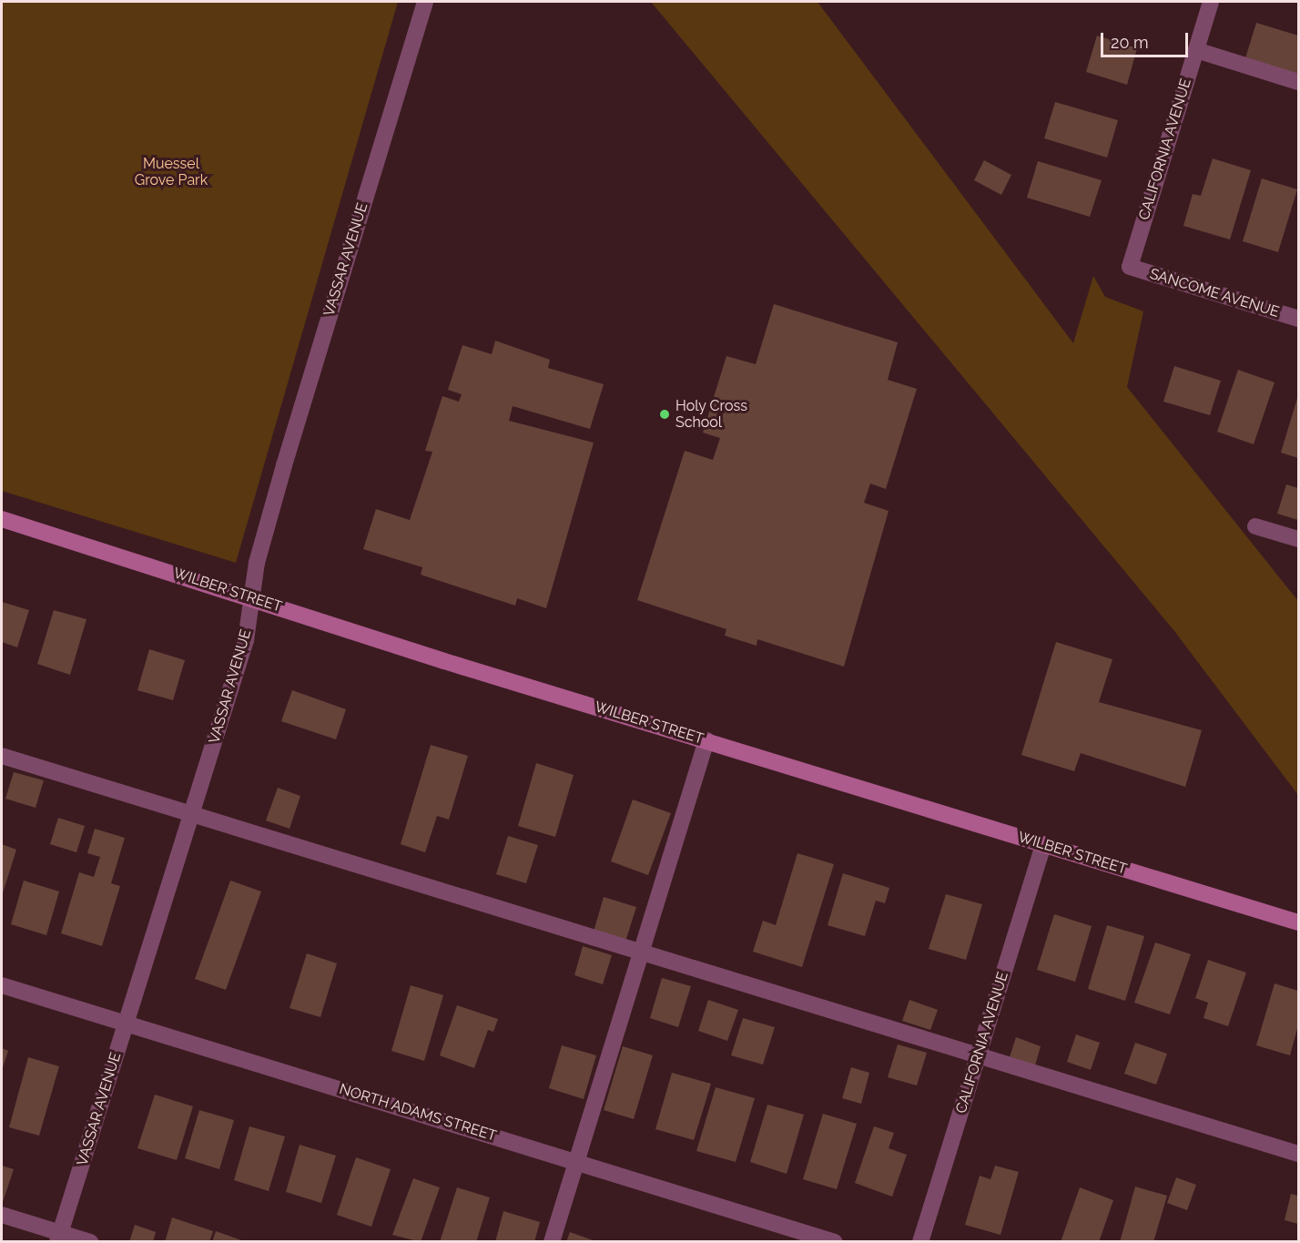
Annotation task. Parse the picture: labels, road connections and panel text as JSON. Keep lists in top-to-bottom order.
{
  "streets": {
    "street": [
      "CALIFORNIA AVENUE",
      "VASSAR AVENUE",
      "SANCOME AVENUE",
      "WILBER STREET",
      "NORTH ADAMS STREET"
    ]
  },
  "crossings": [
    ["CALIFORNIA AVENUE", "SANCOME AVENUE"],
    ["CALIFORNIA AVENUE", "WILBER STREET"],
    ["VASSAR AVENUE", "WILBER STREET"],
    ["VASSAR AVENUE", "NORTH ADAMS STREET"]
  ],
  "parks": ["Muessel Grove Park"],
  "places": ["Holy Cross School"],
  "scale_bar": "20 m"
}
